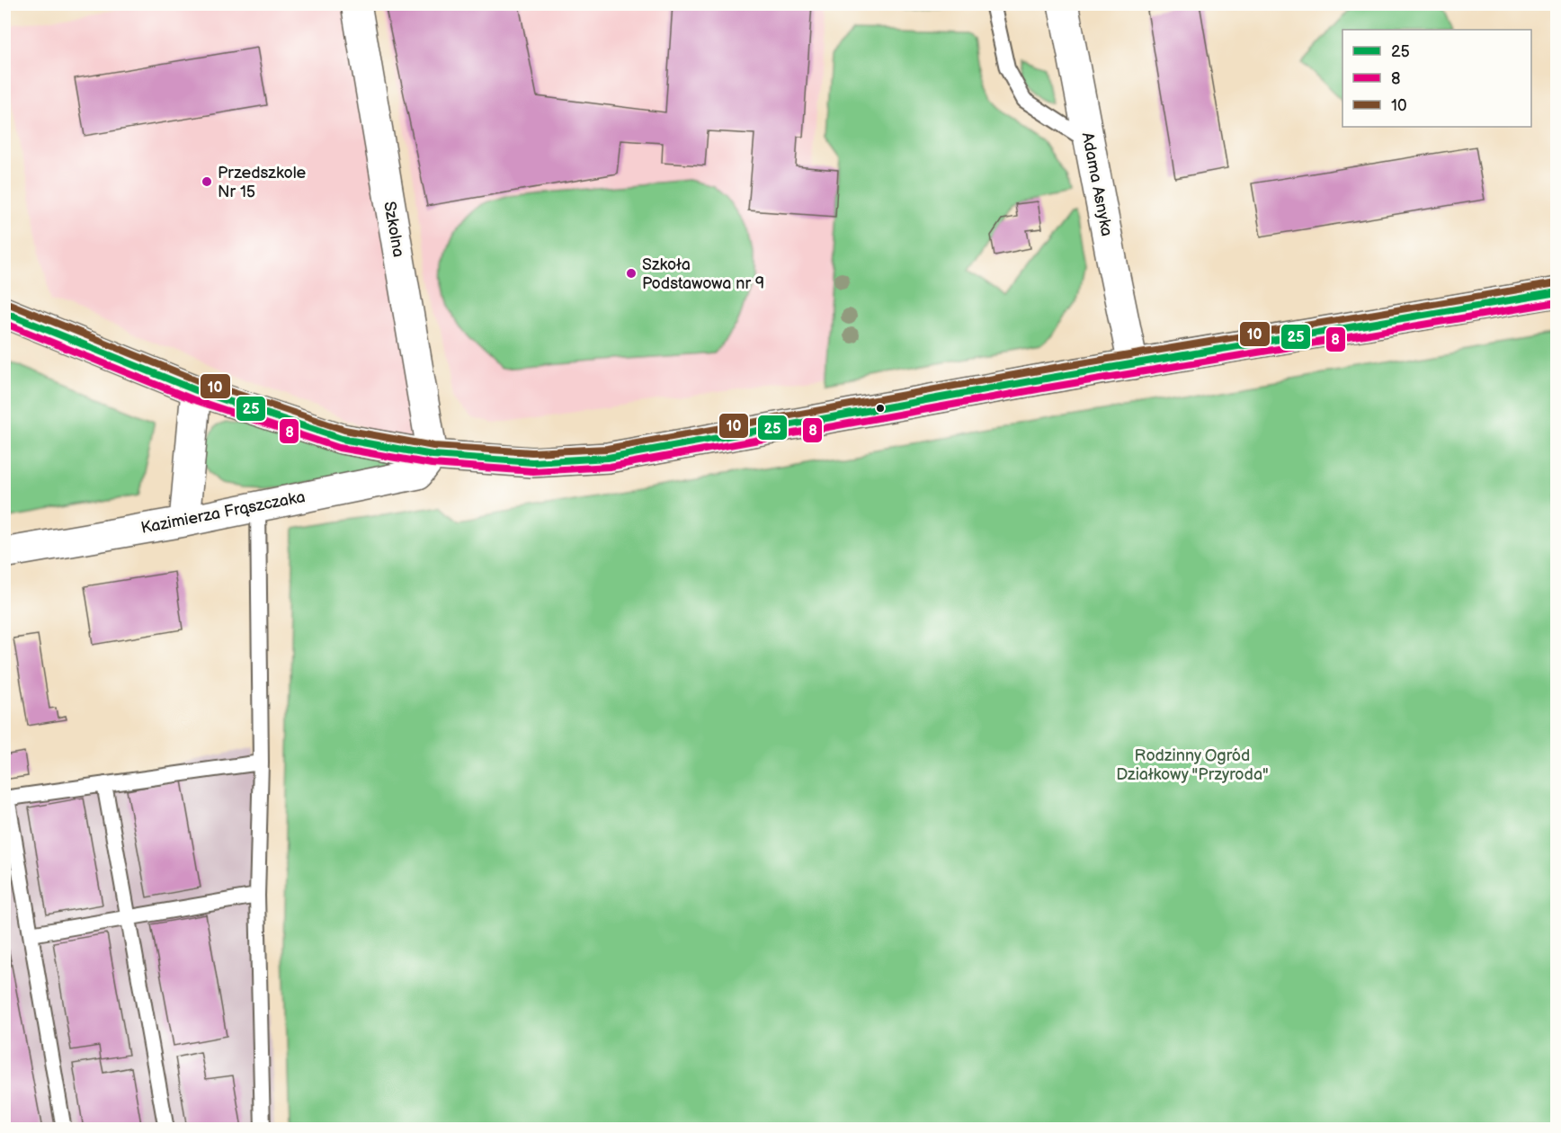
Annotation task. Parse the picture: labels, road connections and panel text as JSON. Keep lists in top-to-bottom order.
{
  "streets": {
    "street": ["Adama Asnyka", "Szkolna", "Kazimierza Frąszczaka"]
  },
  "crossings": [
    ["Szkolna", "Kazimierza Frąszczaka"]
  ],
  "parks": ["Rodzinny Ogród Działkowy \"Przyroda\""],
  "places": ["Przedszkole Nr 15", "Szkoła Podstawowa nr 9"],
  "lines": ["transit line 10", "transit line 25", "transit line 8"],
  "legend": ["25", "8", "10"]
}
